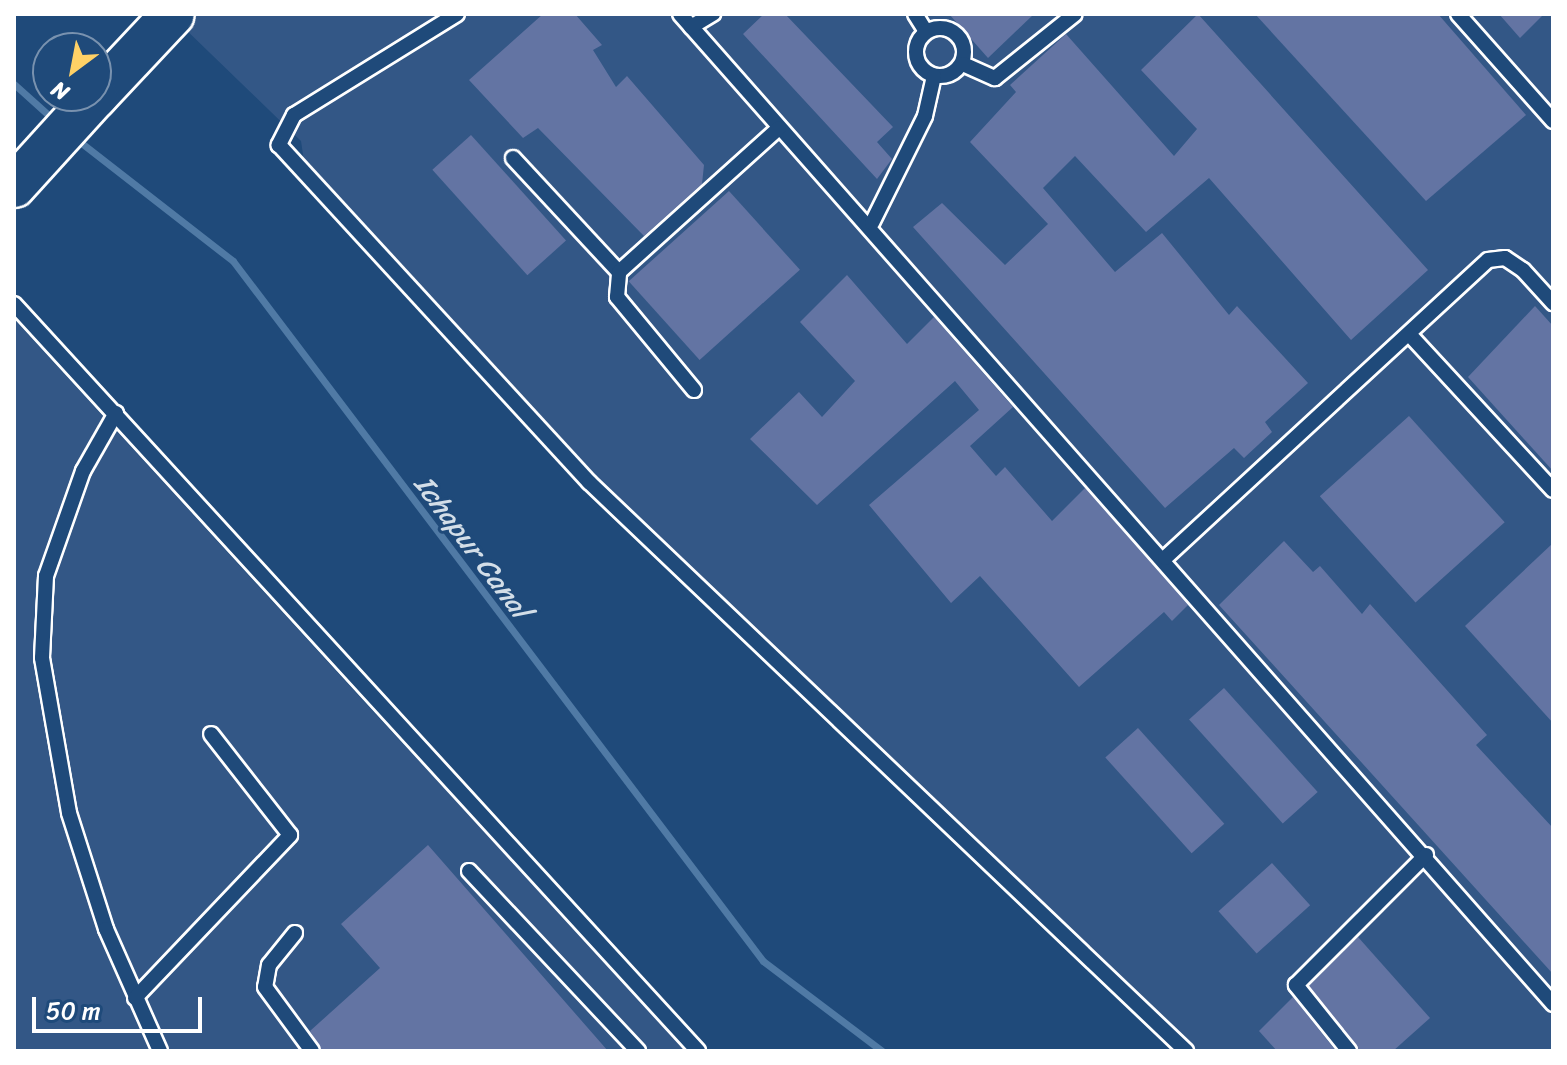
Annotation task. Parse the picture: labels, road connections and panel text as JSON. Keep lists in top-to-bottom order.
{
  "water": ["Ichapur Canal"],
  "scale_bar": "50 m",
  "north": "bottom left"
}
